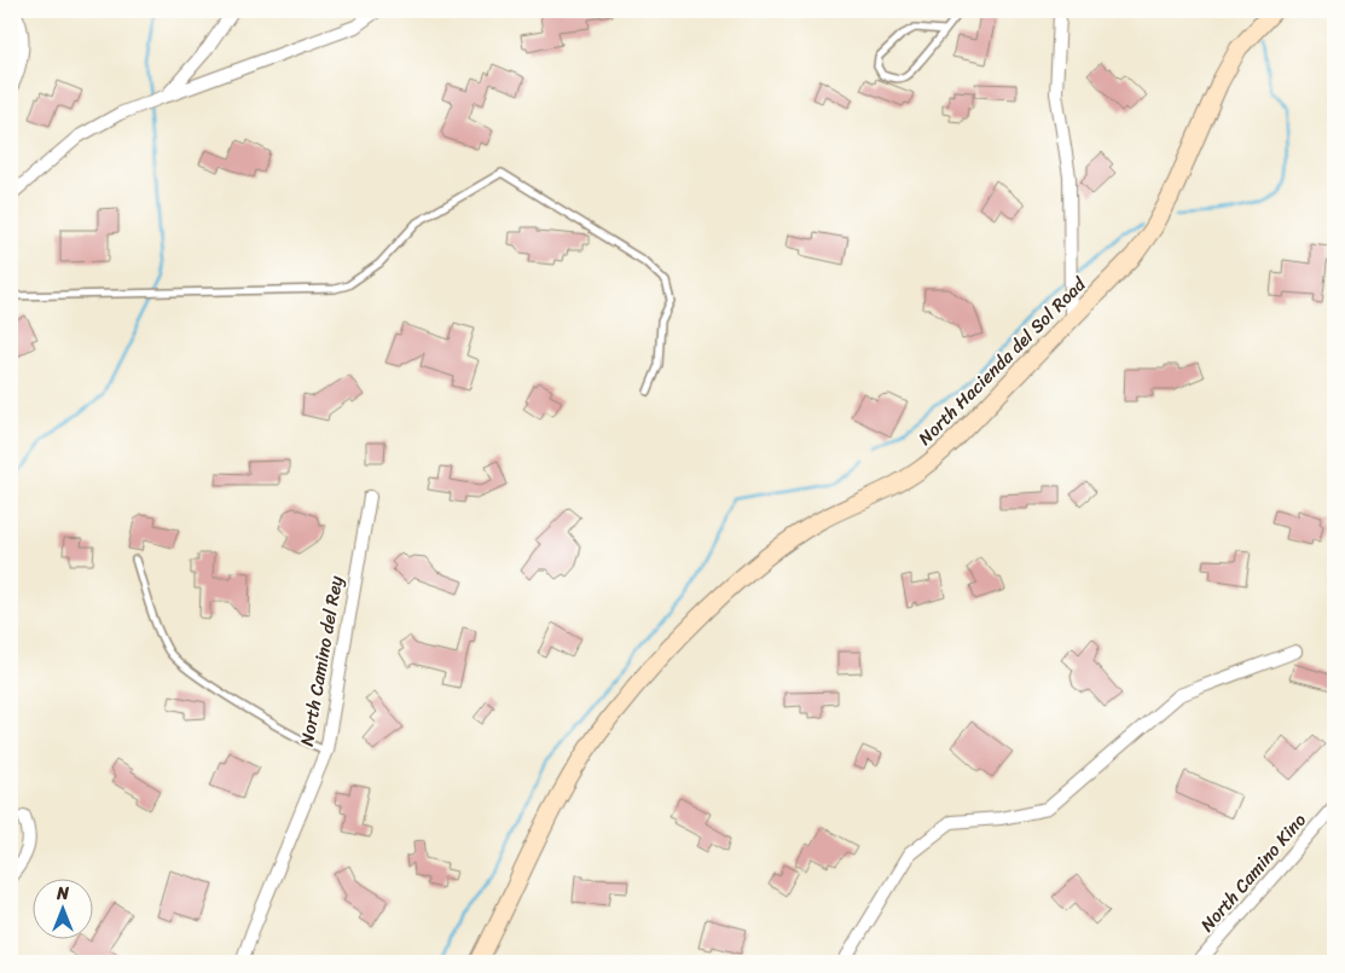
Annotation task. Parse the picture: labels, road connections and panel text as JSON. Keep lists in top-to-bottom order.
{
  "streets": {
    "street": ["North Hacienda del Sol Road", "North Camino del Rey", "North Camino Kino"]
  },
  "north": "top"
}
